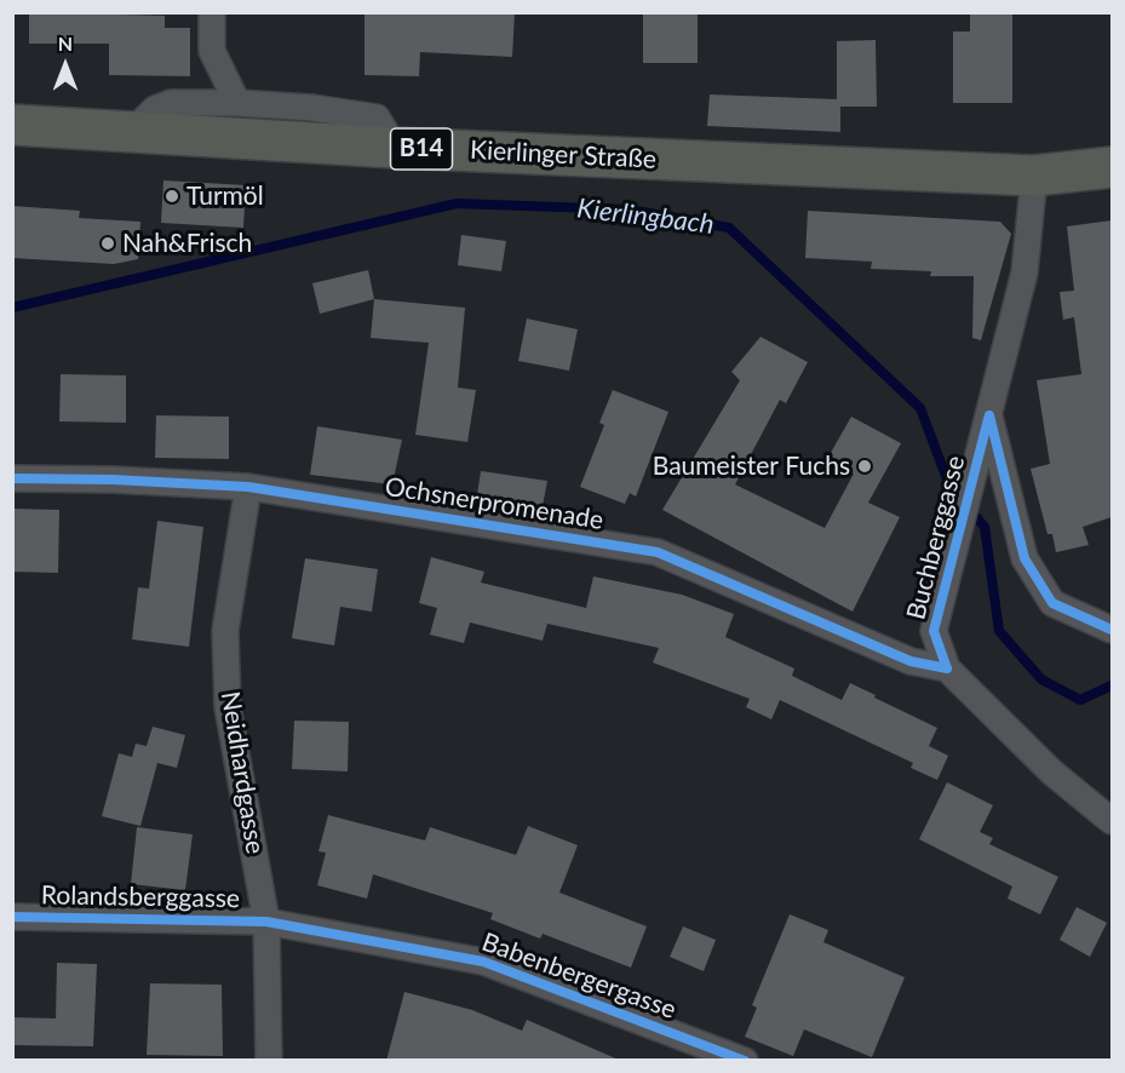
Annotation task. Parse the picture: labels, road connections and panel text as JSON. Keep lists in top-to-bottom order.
{
  "streets": {
    "main road": ["B14", "Kierlinger Straße"],
    "street": [
      "Ochsnerpromenade",
      "Buchberggasse",
      "Neidhardgasse",
      "Rolandsberggasse",
      "Babenbergergasse"
    ]
  },
  "crossings": [
    ["Kierlinger Straße", "Buchberggasse"],
    ["Ochsnerpromenade", "Buchberggasse"],
    ["Ochsnerpromenade", "Neidhardgasse"],
    ["Neidhardgasse", "Rolandsberggasse"],
    ["Neidhardgasse", "Babenbergergasse"],
    ["Rolandsberggasse", "Babenbergergasse"]
  ],
  "water": ["Kierlingbach"],
  "places": ["Turmöl", "Nah&Frisch", "Baumeister Fuchs"],
  "north": "top"
}
